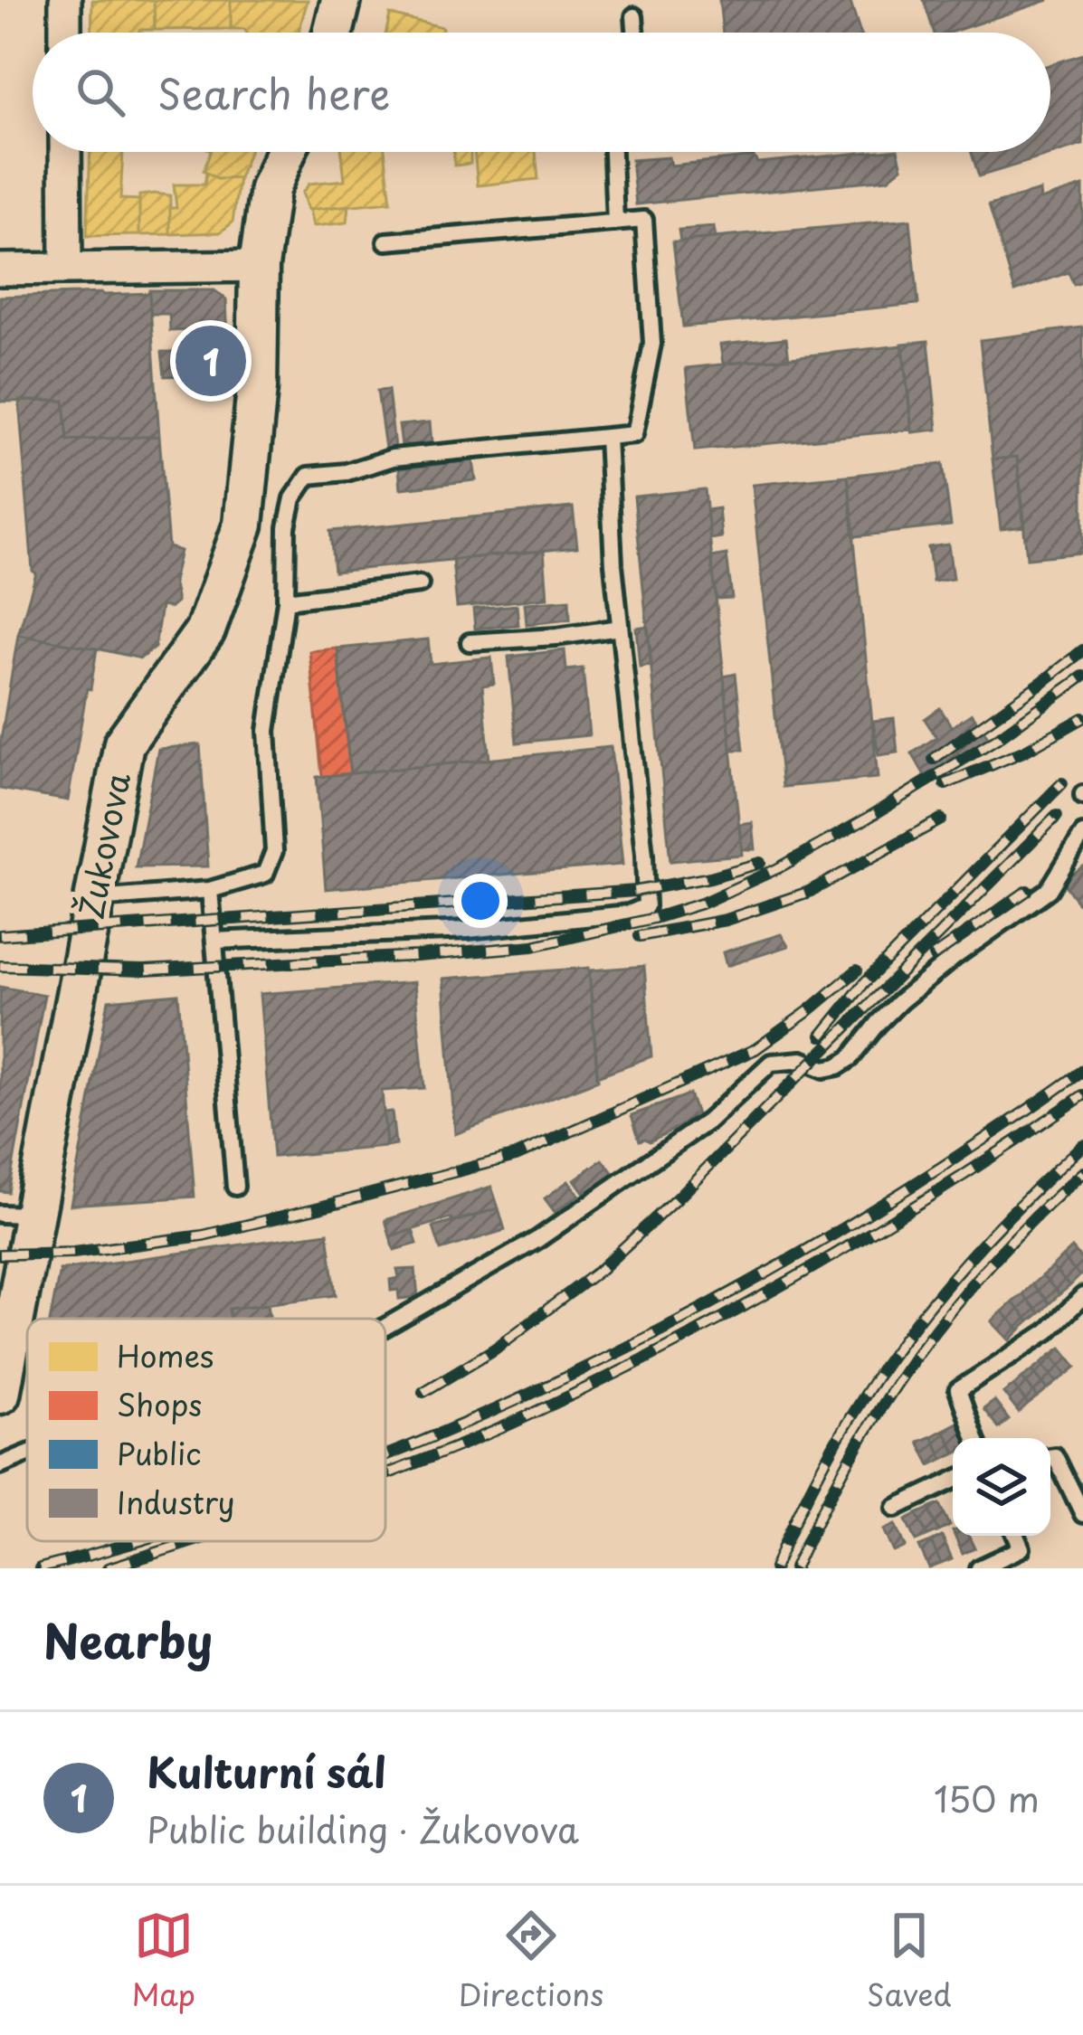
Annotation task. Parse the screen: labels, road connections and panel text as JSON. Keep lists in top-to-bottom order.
{
  "streets": {
    "street": ["Žukovova"]
  },
  "legend": [
    "Homes",
    "Shops",
    "Public",
    "Industry"
  ],
  "page": {
    "search": "Search here",
    "pins": "1",
    "heading": "Nearby",
    "list": [
      {
        "mark": "1",
        "name": "Kulturní sál",
        "note": "Public building · Žukovova",
        "value": "150 m"
      }
    ],
    "nav": ["Map", "Directions", "Saved"]
  }
}
